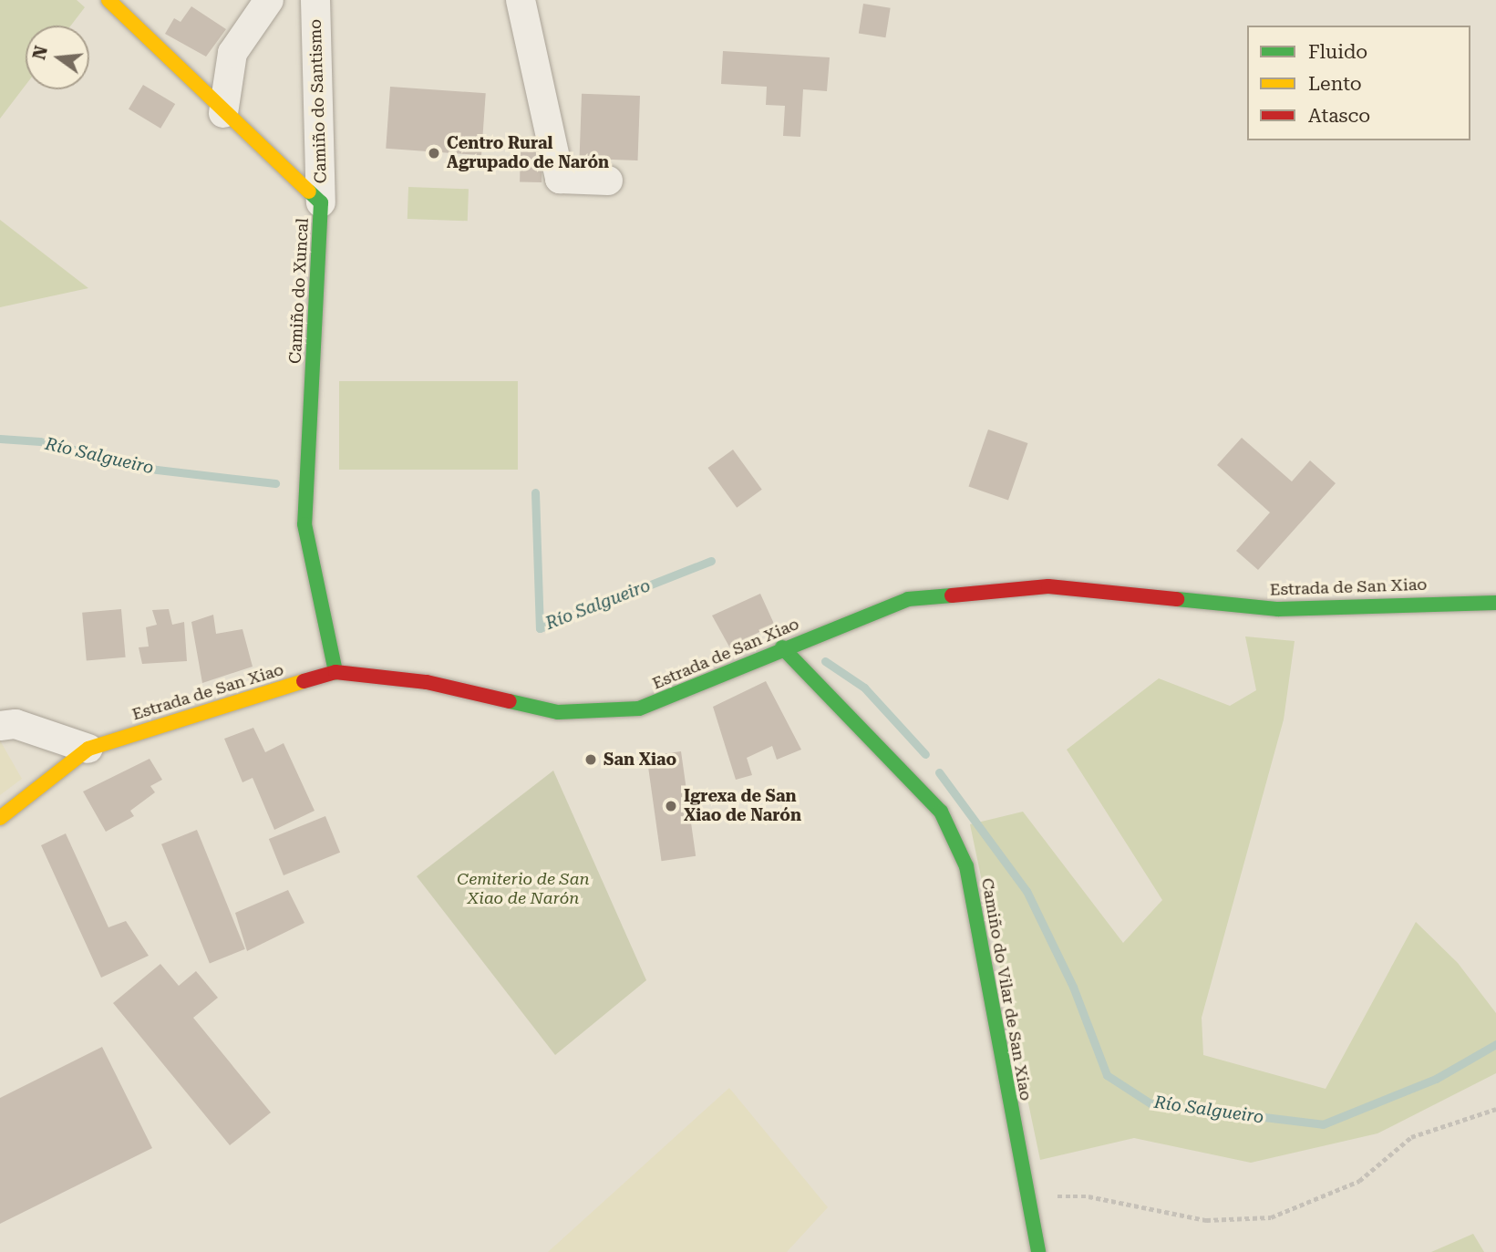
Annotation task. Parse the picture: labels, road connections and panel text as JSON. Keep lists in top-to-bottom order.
{
  "streets": {
    "street": [
      "Camiño do Santismo",
      "Camiño do Xuncal",
      "Estrada de San Xiao",
      "Camiño do Vilar de San Xiao"
    ]
  },
  "crossings": [
    ["Camiño do Santismo", "Camiño do Xuncal"],
    ["Camiño do Xuncal", "Estrada de San Xiao"],
    ["Estrada de San Xiao", "Camiño do Vilar de San Xiao"]
  ],
  "water": ["Río Salgueiro"],
  "parks": ["Cemiterio de San Xiao de Narón"],
  "places": ["Centro Rural Agrupado de Narón", "San Xiao", "Igrexa de San Xiao de Narón"],
  "legend": ["Fluido", "Lento", "Atasco"],
  "north": "left"
}
